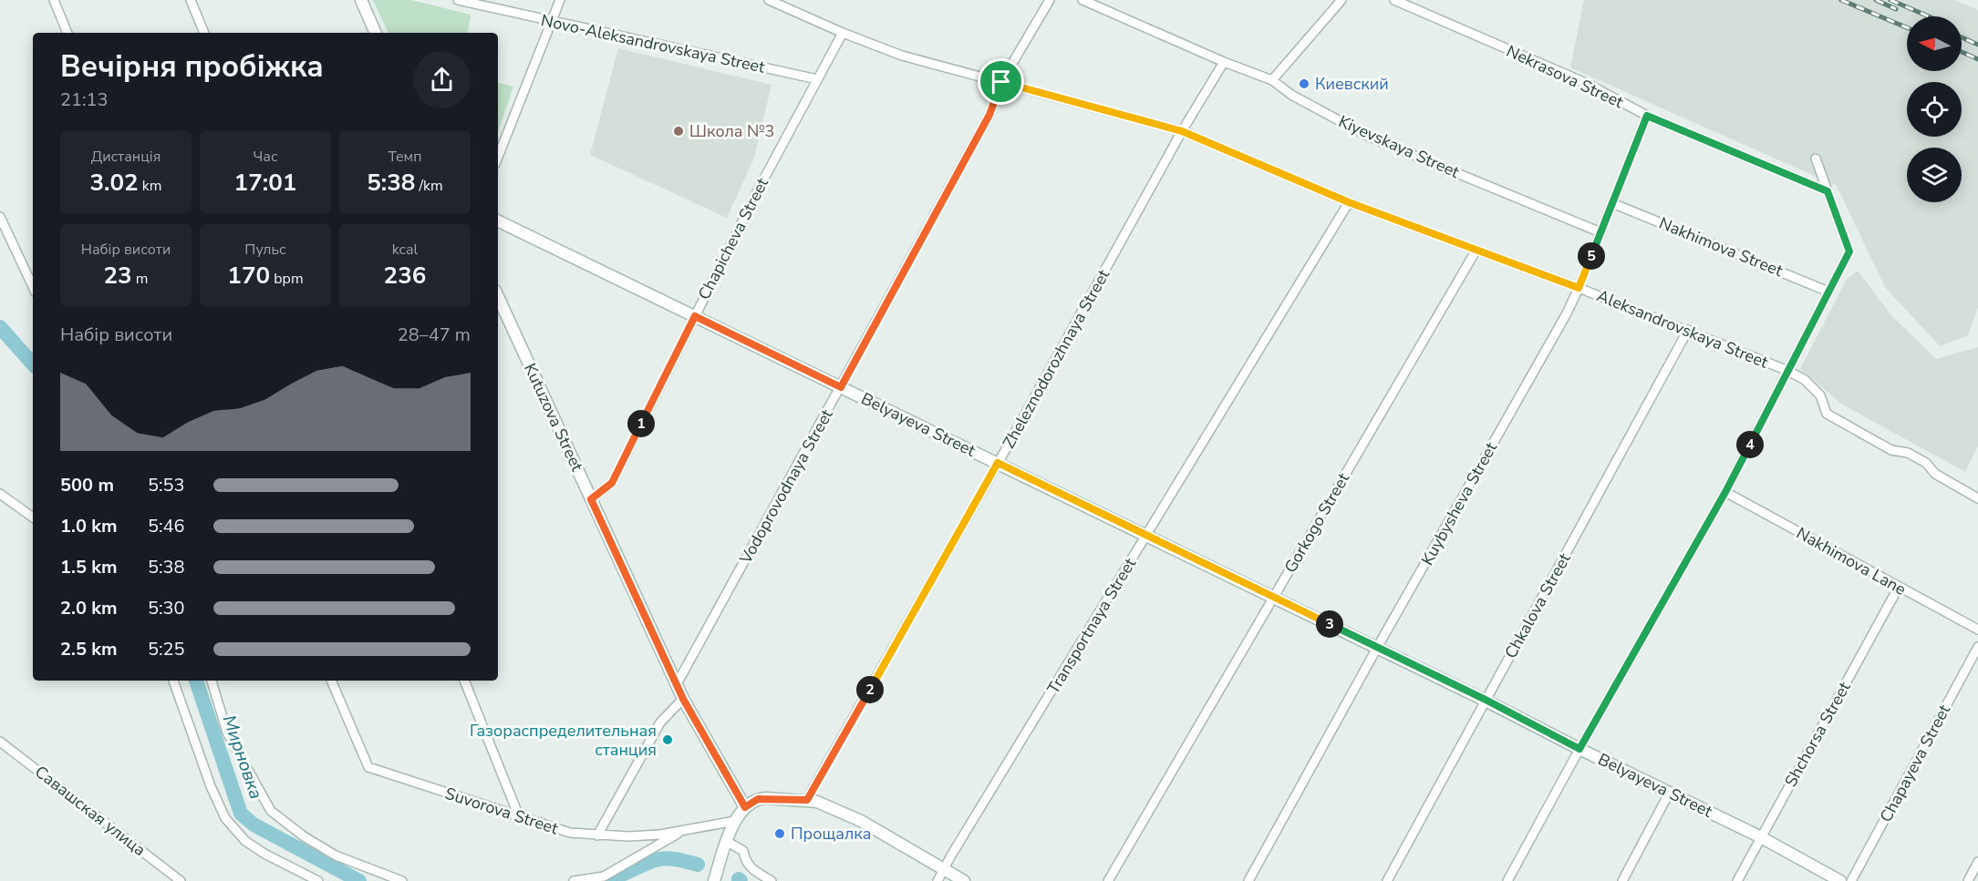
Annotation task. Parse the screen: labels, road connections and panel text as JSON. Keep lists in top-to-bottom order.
{
  "streets": {
    "main road": ["Kutuzova Street", "Belyayeva Street"],
    "street": [
      "Novo-Aleksandrovskaya Street",
      "Nekrasova Street",
      "Kiyevskaya Street",
      "Chapicheva Street",
      "Nakhimova Street",
      "Aleksandrovskaya Street",
      "Zheleznodorozhnaya Street",
      "Vodoprovodnaya Street",
      "Kuybysheva Street",
      "Gorkogo Street",
      "Nakhimova Lane",
      "Chkalova Street",
      "Transportnaya Street",
      "Shchorsa Street",
      "Chapayeva Street",
      "Савашская улица",
      "Suvorova Street"
    ]
  },
  "crossings": [
    ["Novo-Aleksandrovskaya Street", "Chapicheva Street"],
    ["Nekrasova Street", "Kuybysheva Street"],
    ["Kiyevskaya Street", "Zheleznodorozhnaya Street"],
    ["Kiyevskaya Street", "Kuybysheva Street"],
    ["Chapicheva Street", "Aleksandrovskaya Street"],
    ["Chapicheva Street", "Kutuzova Street"],
    ["Chapicheva Street", "Belyayeva Street"],
    ["Nakhimova Street", "Kuybysheva Street"],
    ["Aleksandrovskaya Street", "Zheleznodorozhnaya Street"],
    ["Aleksandrovskaya Street", "Vodoprovodnaya Street"],
    ["Aleksandrovskaya Street", "Kuybysheva Street"],
    ["Aleksandrovskaya Street", "Gorkogo Street"],
    ["Aleksandrovskaya Street", "Chkalova Street"],
    ["Aleksandrovskaya Street", "Transportnaya Street"],
    ["Zheleznodorozhnaya Street", "Belyayeva Street"],
    ["Kutuzova Street", "Vodoprovodnaya Street"],
    ["Belyayeva Street", "Vodoprovodnaya Street"],
    ["Belyayeva Street", "Kuybysheva Street"],
    ["Belyayeva Street", "Gorkogo Street"],
    ["Belyayeva Street", "Chkalova Street"],
    ["Belyayeva Street", "Transportnaya Street"],
    ["Belyayeva Street", "Shchorsa Street"],
    ["Nakhimova Lane", "Shchorsa Street"]
  ],
  "water": ["Мирновка"],
  "places": [
    "Киевский",
    "Школа №3",
    "Газораспределительная станция",
    "Прощалка"
  ],
  "north": "left",
  "page": {
    "heading": ["Вечірня пробіжка", "21:13"],
    "stats": [
      ["Дистанція", "3.02 km"],
      ["Час", "17:01"],
      ["Темп", "5:38 /km"],
      ["Набір висоти", "23 m"],
      ["Пульс", "170 bpm"],
      ["kcal", "236"]
    ],
    "pins": [
      "5",
      "1",
      "4",
      "3",
      "2"
    ],
    "chart": ["Набір висоти", "28–47 m"],
    "list": [
      {
        "name": "500 m",
        "note": "5:53"
      },
      {
        "name": "1.0 km",
        "note": "5:46"
      },
      {
        "name": "1.5 km",
        "note": "5:38"
      },
      {
        "name": "2.0 km",
        "note": "5:30"
      },
      {
        "name": "2.5 km",
        "note": "5:25"
      }
    ]
  }
}
